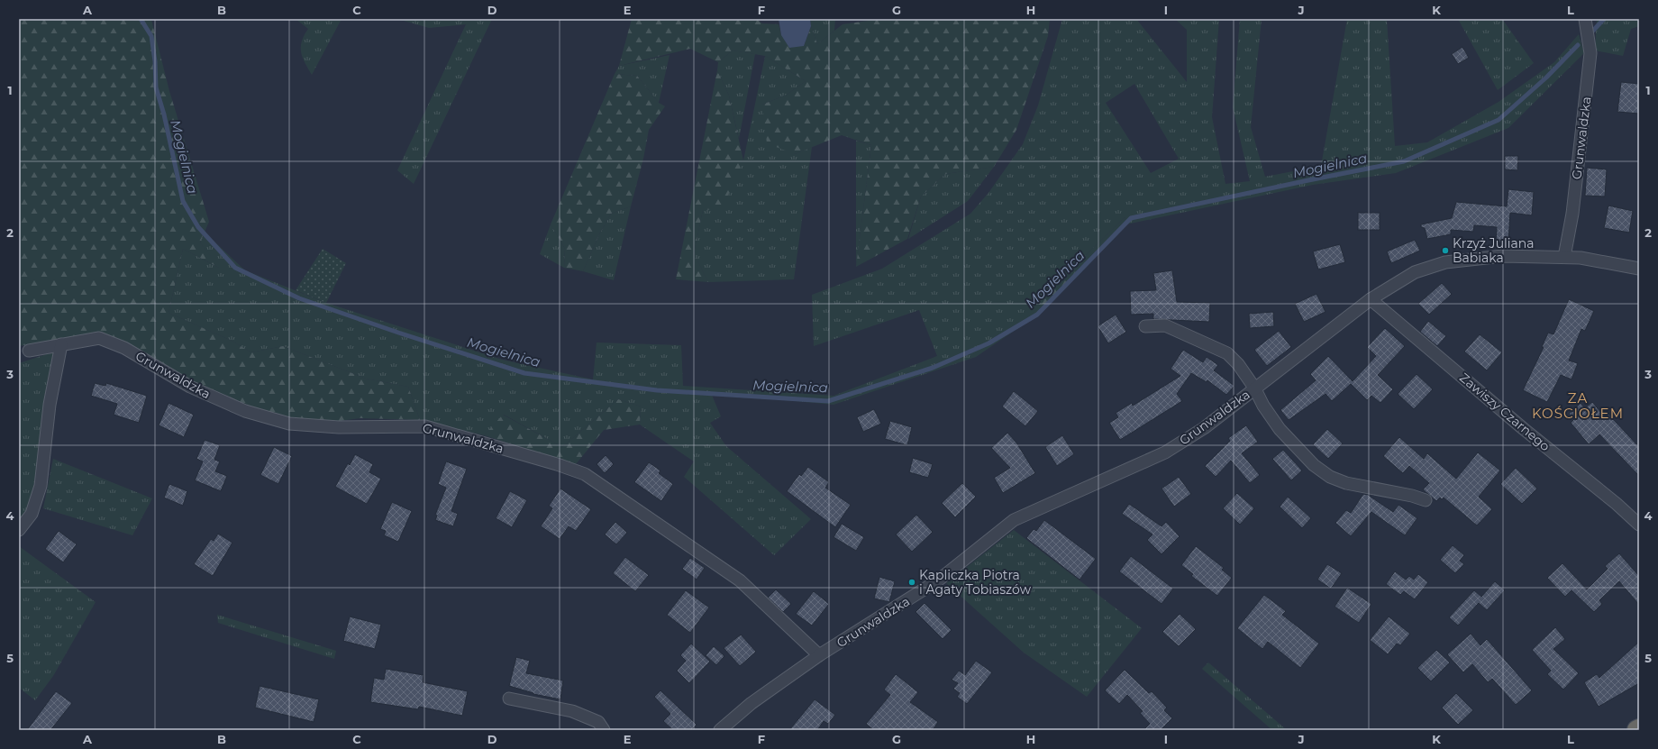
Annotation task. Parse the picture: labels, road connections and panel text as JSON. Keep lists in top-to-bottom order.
{
  "streets": {
    "street": ["Grunwaldzka", "Zawiszy Czarnego"]
  },
  "crossings": [
    ["Grunwaldzka", "Zawiszy Czarnego"]
  ],
  "districts": ["ZA KOŚCIOŁEM"],
  "water": ["Mogielnica"],
  "places": ["Krzyż Juliana Babiaka", "Kapliczka Piotra i Agaty Tobiaszów"],
  "grid": {
    "columns": [
      "A",
      "B",
      "C",
      "D",
      "E",
      "F",
      "G",
      "H",
      "I",
      "J",
      "K",
      "L"
    ],
    "rows": [
      "1",
      "2",
      "3",
      "4",
      "5"
    ]
  }
}
